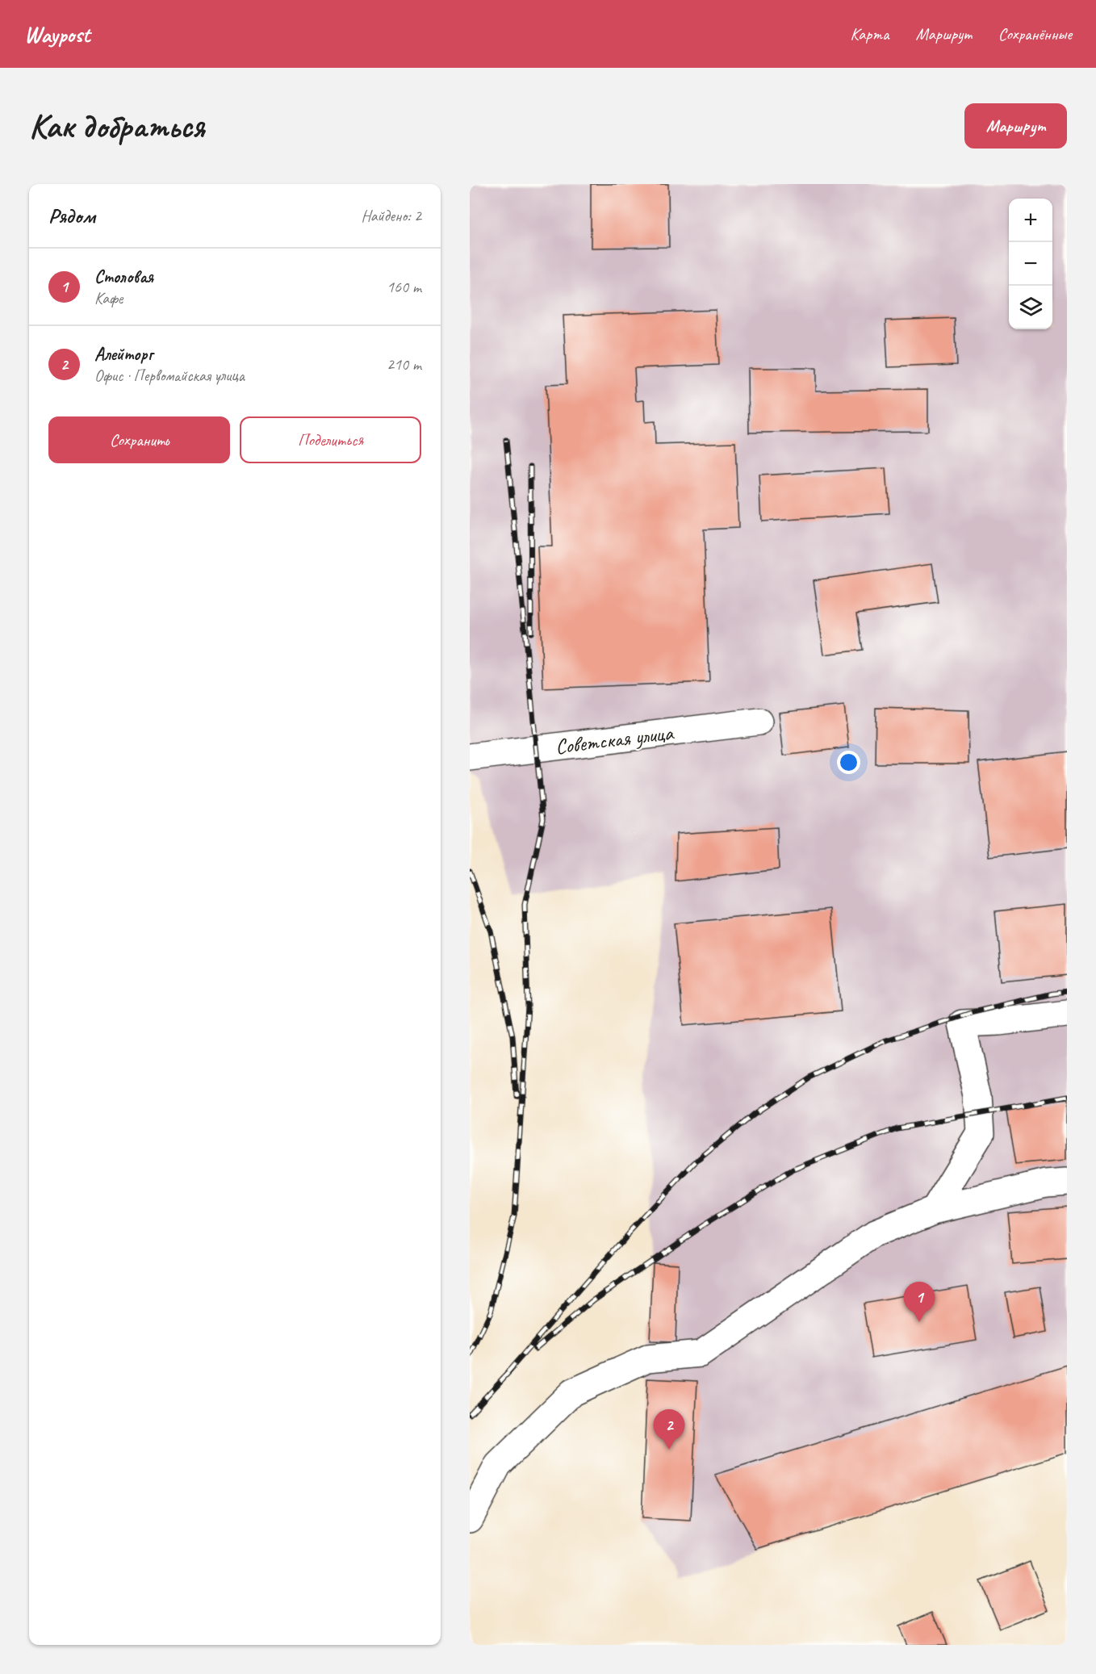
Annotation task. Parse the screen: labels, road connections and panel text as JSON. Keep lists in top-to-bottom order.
{
  "streets": {
    "street": ["Советская улица"]
  },
  "page": {
    "header": "Waypost",
    "nav": ["Карта", "Маршрут", "Сохранённые"],
    "buttons": [
      "Маршрут",
      ["Сохранить", "Поделиться"]
    ],
    "title": "Как добраться",
    "heading": ["Рядом", "Найдено: 2"],
    "map_buttons": ["+", "−"],
    "list": [
      {
        "mark": "1",
        "name": "Столовая",
        "note": "Кафе",
        "value": "160 m"
      },
      {
        "mark": "2",
        "name": "Алейторг",
        "note": "Офис · Первомайская улица",
        "value": "210 m"
      }
    ],
    "pins": ["1", "2"]
  }
}
